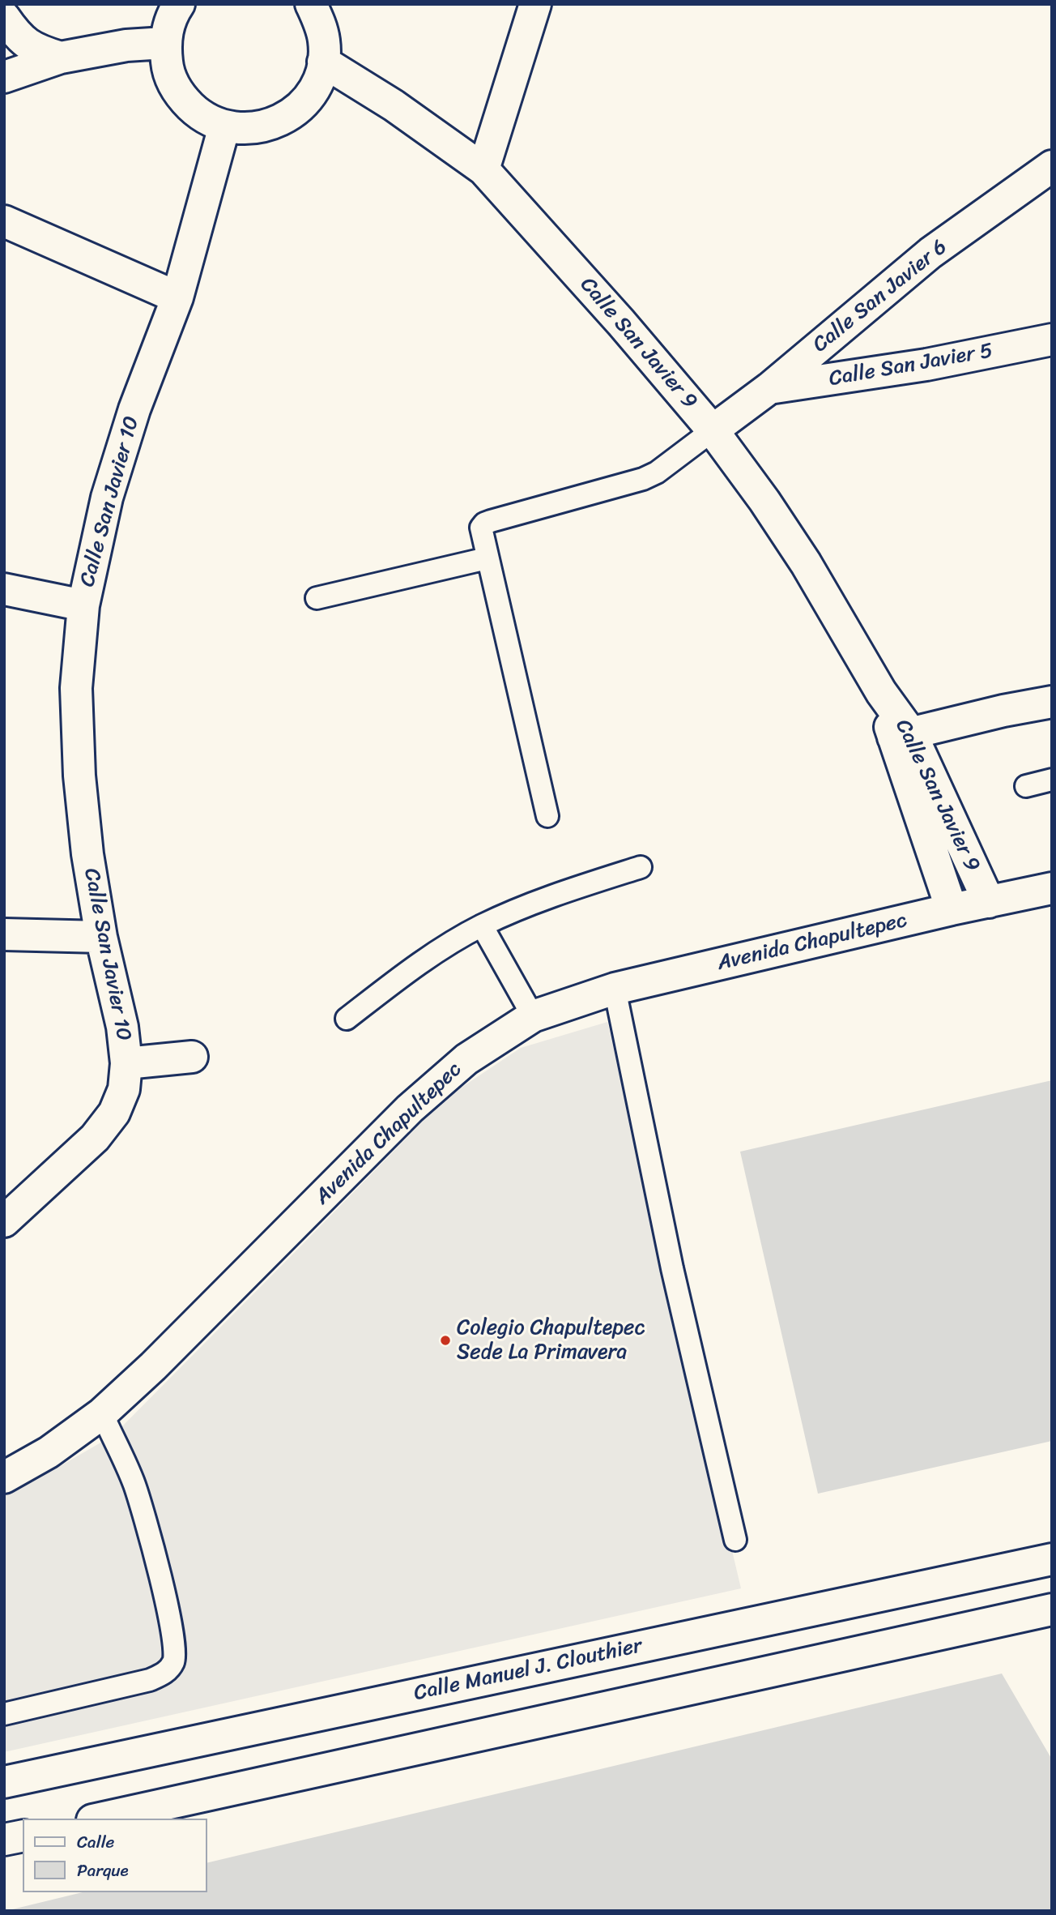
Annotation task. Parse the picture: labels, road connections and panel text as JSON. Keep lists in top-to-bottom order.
{
  "streets": {
    "street": [
      "Calle San Javier 6",
      "Calle San Javier 9",
      "Calle San Javier 5",
      "Calle San Javier 10",
      "Avenida Chapultepec",
      "Calle Manuel J. Clouthier"
    ]
  },
  "crossings": [
    ["Calle San Javier 6", "Calle San Javier 9"],
    ["Calle San Javier 6", "Calle San Javier 5"],
    ["Calle San Javier 9", "Avenida Chapultepec"]
  ],
  "places": ["Colegio Chapultepec Sede La Primavera"],
  "legend": ["Calle", "Parque"]
}
